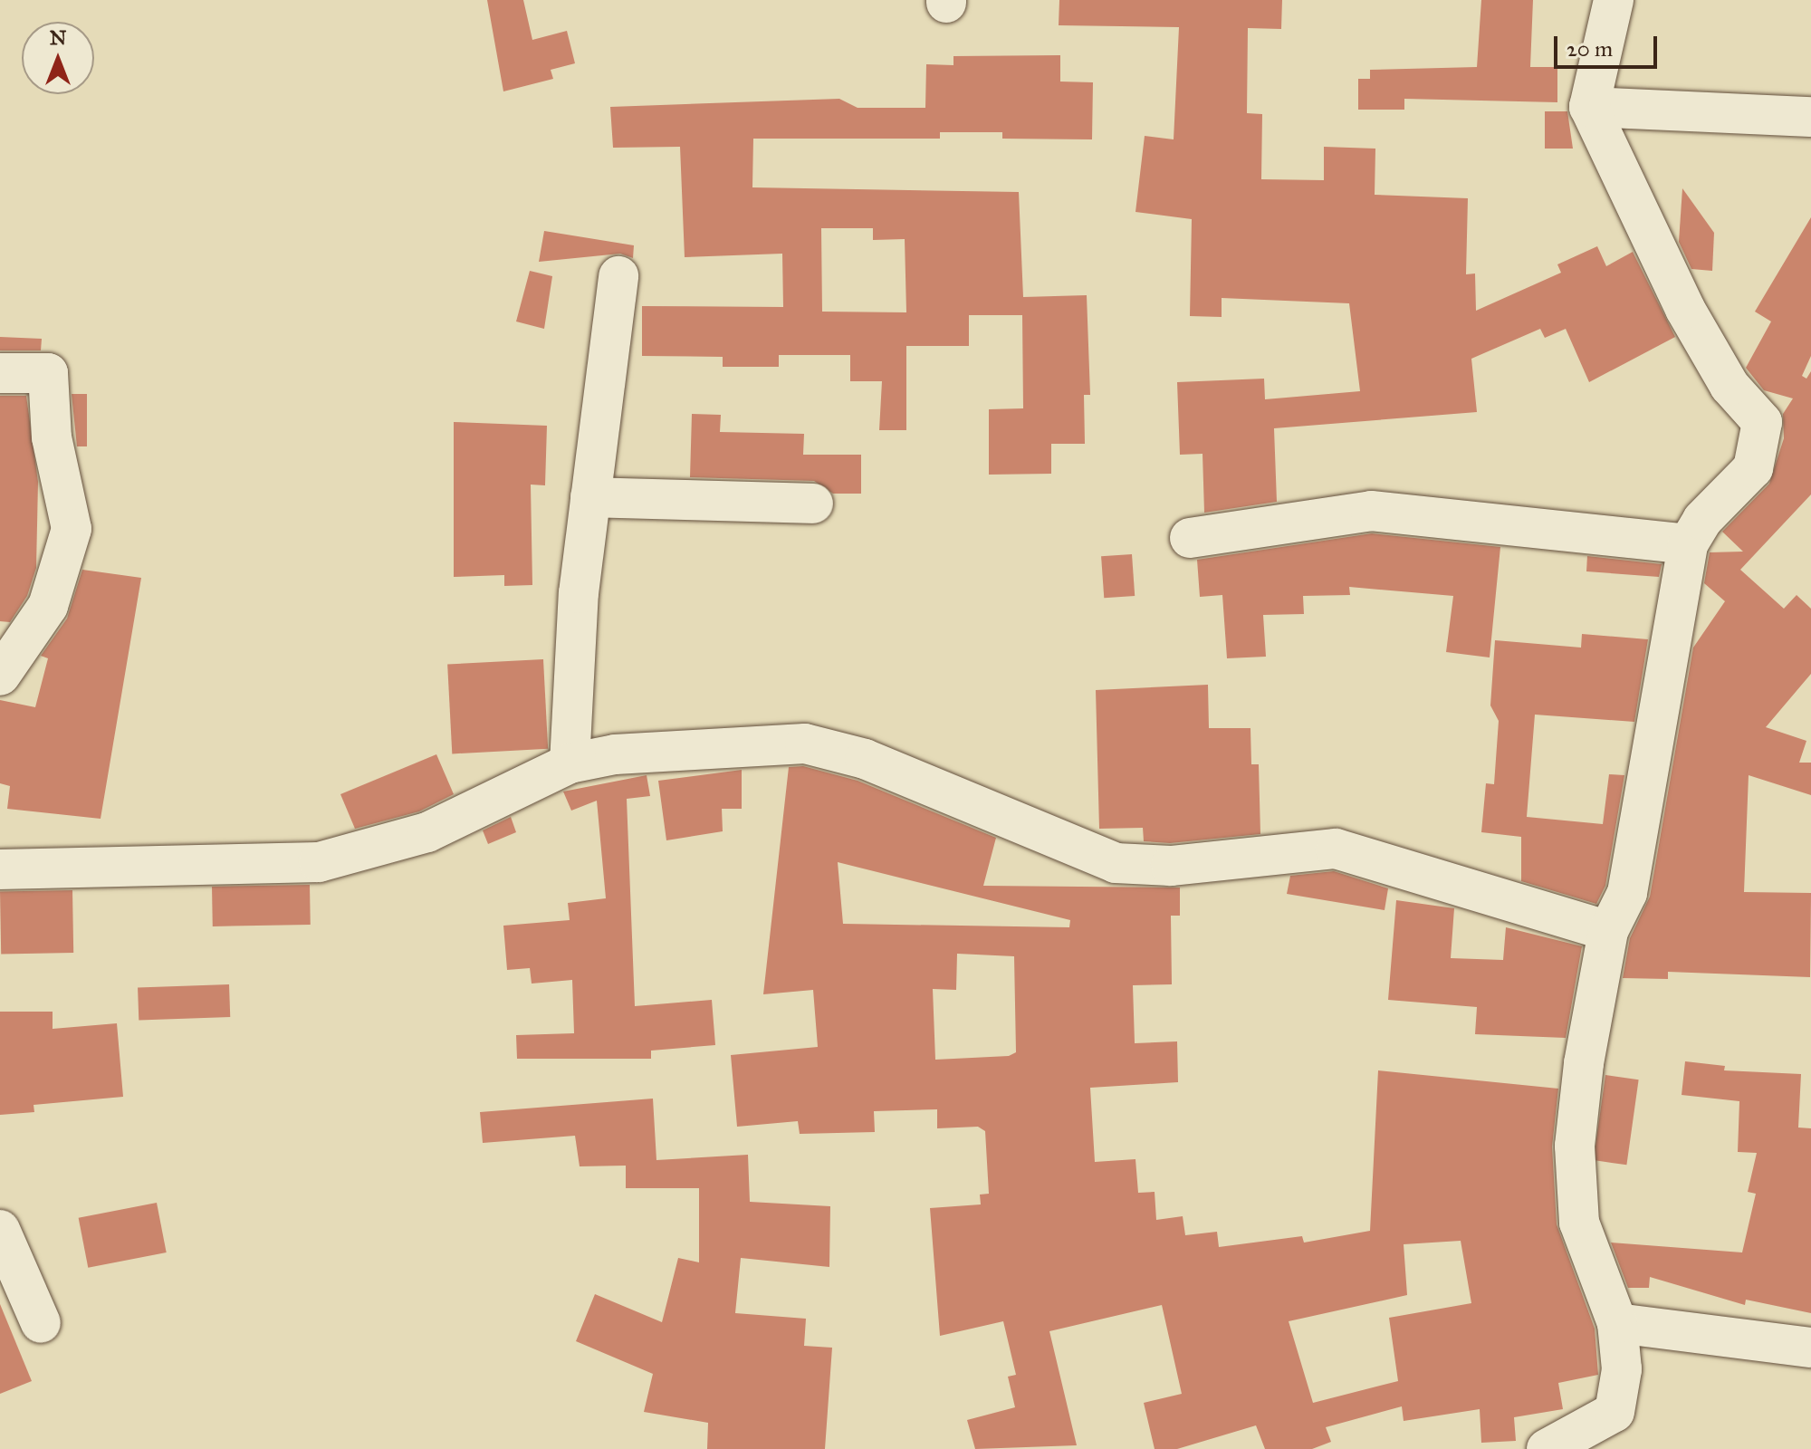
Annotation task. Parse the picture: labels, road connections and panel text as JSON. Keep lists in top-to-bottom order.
{
  "scale_bar": "20 m",
  "north": "top"
}
